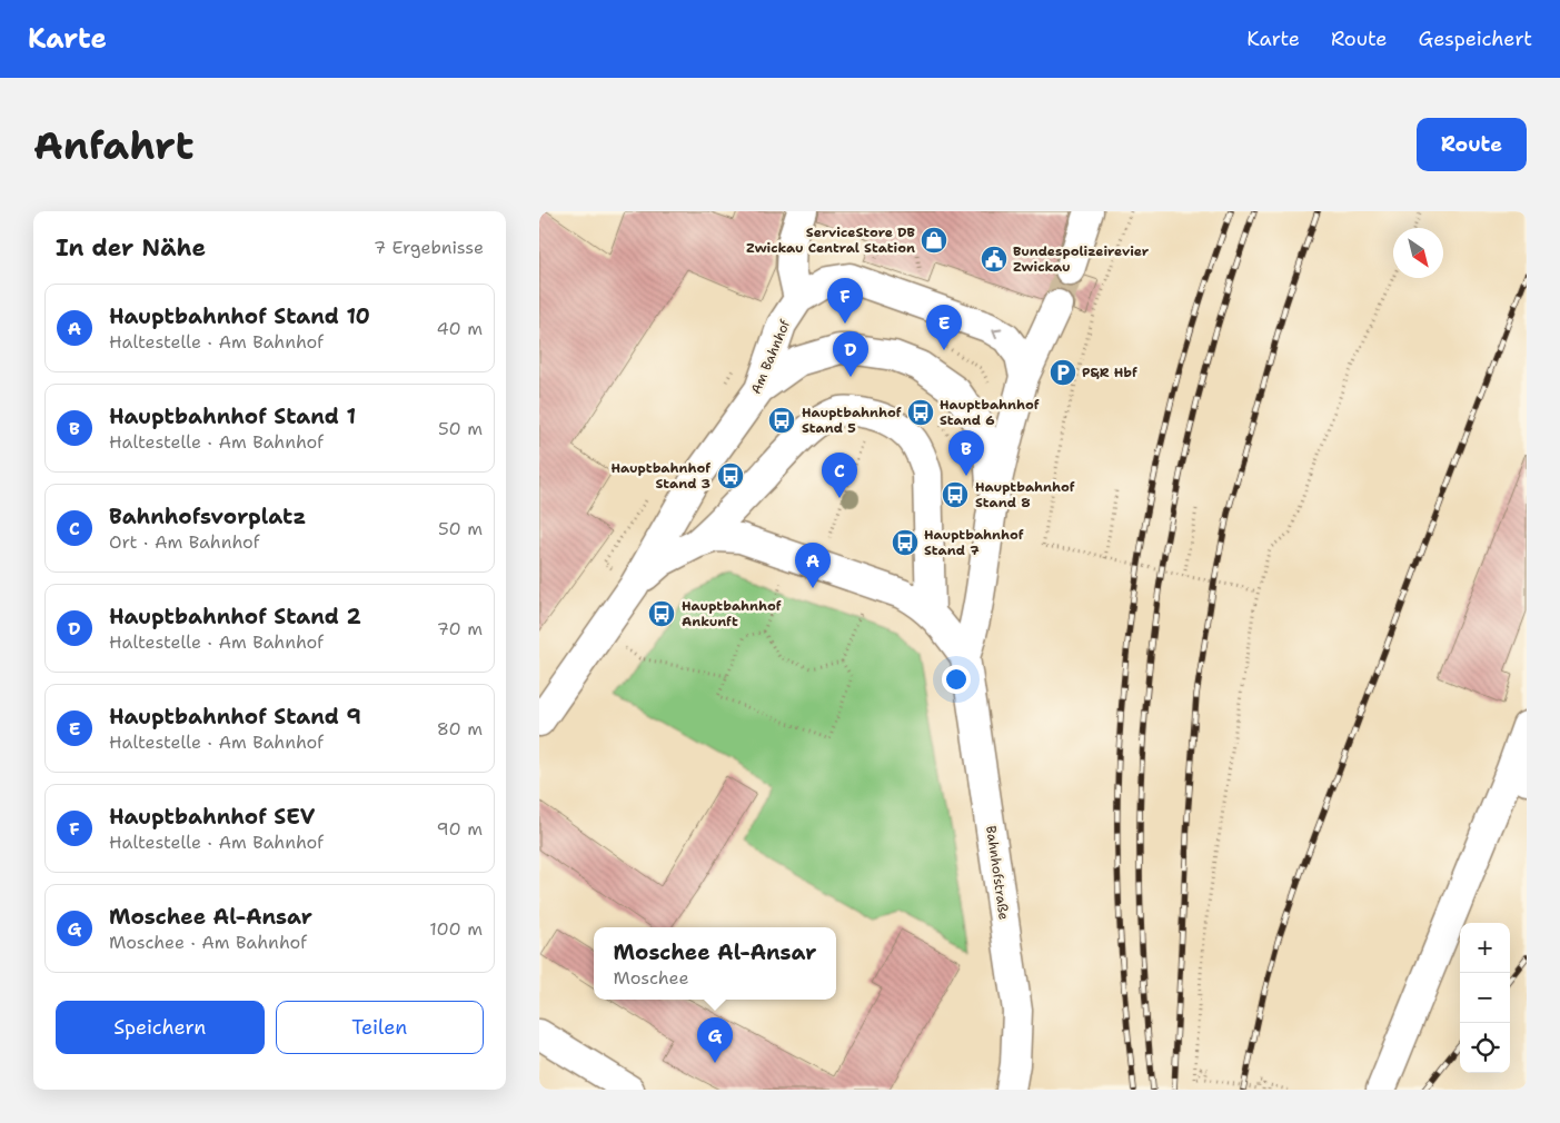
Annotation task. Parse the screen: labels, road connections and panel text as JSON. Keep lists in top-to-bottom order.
{
  "streets": {
    "street": ["Am Bahnhof", "Bahnhofstraße"]
  },
  "crossings": [
    ["Am Bahnhof", "Bahnhofstraße"]
  ],
  "places": {
    "shop": ["ServiceStore DB Zwickau Central Station"],
    "public building": ["Bundespolizeirevier Zwickau"],
    "parking": ["P&R Hbf"],
    "bus stop": [
      "Hauptbahnhof Stand 6",
      "Hauptbahnhof Stand 5",
      "Hauptbahnhof Stand 3",
      "Hauptbahnhof Stand 8",
      "Hauptbahnhof Stand 7",
      "Hauptbahnhof Ankunft"
    ]
  },
  "north": "bottom right",
  "page": {
    "header": "Karte",
    "nav": ["Karte", "Route", "Gespeichert"],
    "buttons": [
      "Route",
      ["Speichern", "Teilen"]
    ],
    "title": "Anfahrt",
    "heading": ["In der Nähe", "7 Ergebnisse"],
    "pins": [
      "F",
      "E",
      "D",
      "B",
      "C",
      "A",
      "G"
    ],
    "list": [
      {
        "mark": "A",
        "name": "Hauptbahnhof Stand 10",
        "note": "Haltestelle · Am Bahnhof",
        "value": "40 m"
      },
      {
        "mark": "B",
        "name": "Hauptbahnhof Stand 1",
        "note": "Haltestelle · Am Bahnhof",
        "value": "50 m"
      },
      {
        "mark": "C",
        "name": "Bahnhofsvorplatz",
        "note": "Ort · Am Bahnhof",
        "value": "50 m"
      },
      {
        "mark": "D",
        "name": "Hauptbahnhof Stand 2",
        "note": "Haltestelle · Am Bahnhof",
        "value": "70 m"
      },
      {
        "mark": "E",
        "name": "Hauptbahnhof Stand 9",
        "note": "Haltestelle · Am Bahnhof",
        "value": "80 m"
      },
      {
        "mark": "F",
        "name": "Hauptbahnhof SEV",
        "note": "Haltestelle · Am Bahnhof",
        "value": "90 m"
      },
      {
        "mark": "G",
        "name": "Moschee Al-Ansar",
        "note": "Moschee · Am Bahnhof",
        "value": "100 m"
      }
    ],
    "map_buttons": ["+", "−"],
    "popup": ["Moschee Al-Ansar", "Moschee"]
  }
}
